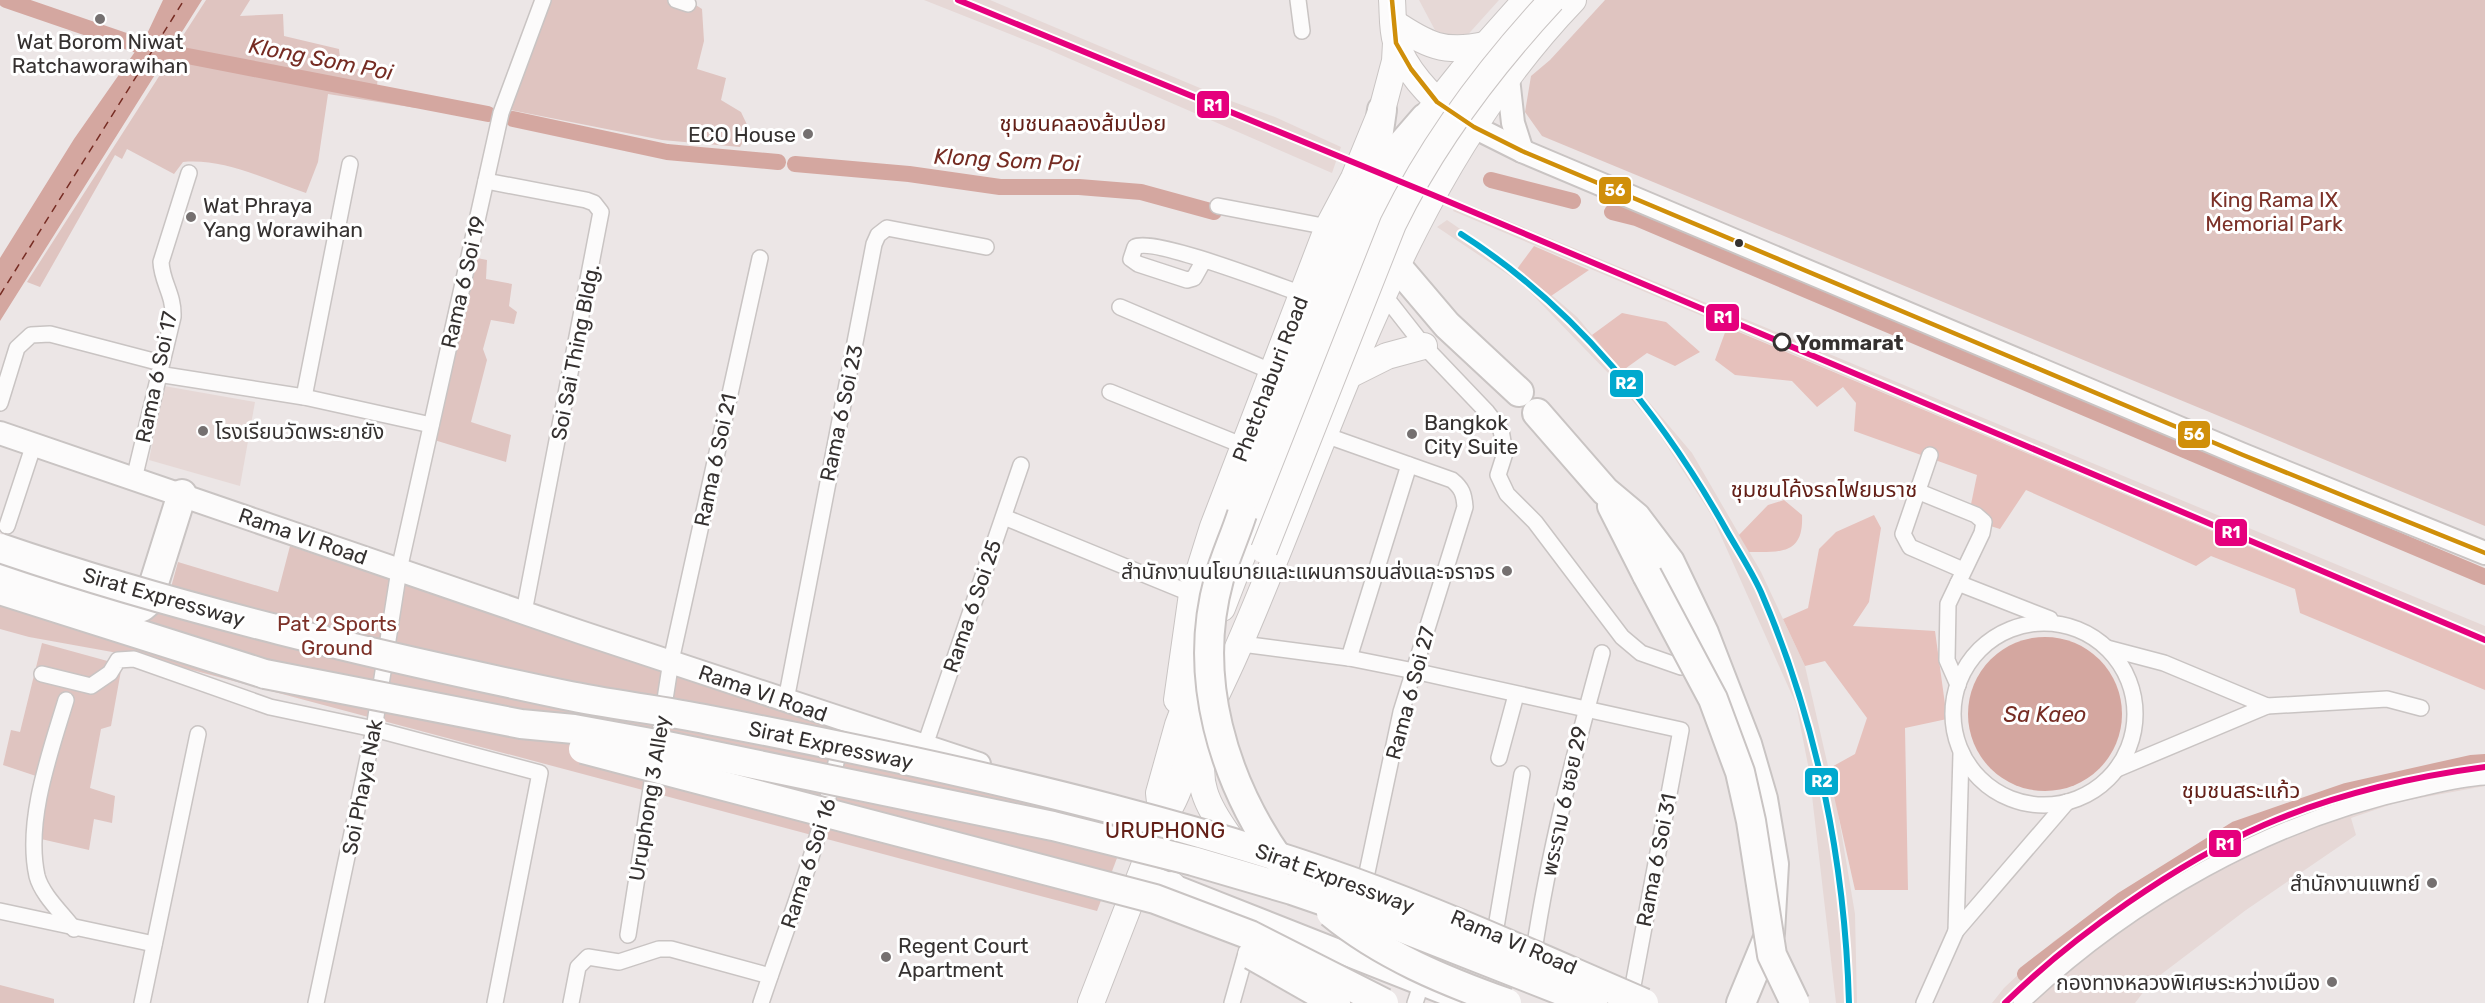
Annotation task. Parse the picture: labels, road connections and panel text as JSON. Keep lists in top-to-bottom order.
{
  "streets": {
    "highway": ["Sirat Expressway"],
    "main road": ["Phetchaburi Road", "Rama VI Road"],
    "street": [
      "Rama 6 Soi 19",
      "Soi Sai Thing Bldg.",
      "Rama 6 Soi 17",
      "Rama 6 Soi 23",
      "Rama 6 Soi 21",
      "Rama 6 Soi 25",
      "Rama 6 Soi 27",
      "Soi Phaya Nak",
      "Uruphong 3 Alley",
      "พระราม 6 ซอย 29",
      "Rama 6 Soi 31",
      "Rama 6 Soi 16"
    ]
  },
  "crossings": [
    ["Rama 6 Soi 19", "Soi Sai Thing Bldg."],
    ["Rama 6 Soi 19", "Rama VI Road"],
    ["Rama 6 Soi 19", "Soi Phaya Nak"],
    ["Soi Sai Thing Bldg.", "Rama VI Road"],
    ["Rama 6 Soi 17", "Rama VI Road"],
    ["Phetchaburi Road", "Rama VI Road"],
    ["Rama 6 Soi 23", "Rama VI Road"],
    ["Rama 6 Soi 21", "Rama VI Road"],
    ["Rama 6 Soi 21", "Uruphong 3 Alley"],
    ["Rama VI Road", "Sirat Expressway"],
    ["Rama VI Road", "Rama 6 Soi 25"],
    ["Rama VI Road", "Rama 6 Soi 27"],
    ["Rama VI Road", "Soi Phaya Nak"],
    ["Rama VI Road", "Uruphong 3 Alley"],
    ["Rama VI Road", "พระราม 6 ซอย 29"],
    ["Rama VI Road", "Rama 6 Soi 31"],
    ["Rama VI Road", "Rama 6 Soi 16"],
    ["Sirat Expressway", "Rama 6 Soi 31"],
    ["พระราม 6 ซอย 29", "Rama 6 Soi 31"]
  ],
  "districts": [
    "ชุมชนคลองส้มป่อย",
    "ชุมชนโค้งรถไฟยมราช",
    "ชุมชนสระแก้ว",
    "URUPHONG"
  ],
  "water": ["Klong Som Poi", "Sa Kaeo"],
  "parks": ["King Rama IX Memorial Park", "Pat 2 Sports Ground"],
  "places": [
    "Wat Borom Niwat Ratchaworawihan",
    "ECO House",
    "Wat Phraya Yang Worawihan",
    "Yommarat",
    "โรงเรียนวัดพระยายัง",
    "Bangkok City Suite",
    "สำนักงานนโยบายและแผนการขนส่งและจราจร",
    "สำนักงานแพทย์",
    "Regent Court Apartment",
    "กองทางหลวงพิเศษระหว่างเมือง"
  ],
  "lines": ["transit line R1", "transit line 56", "transit line R2"]
}
